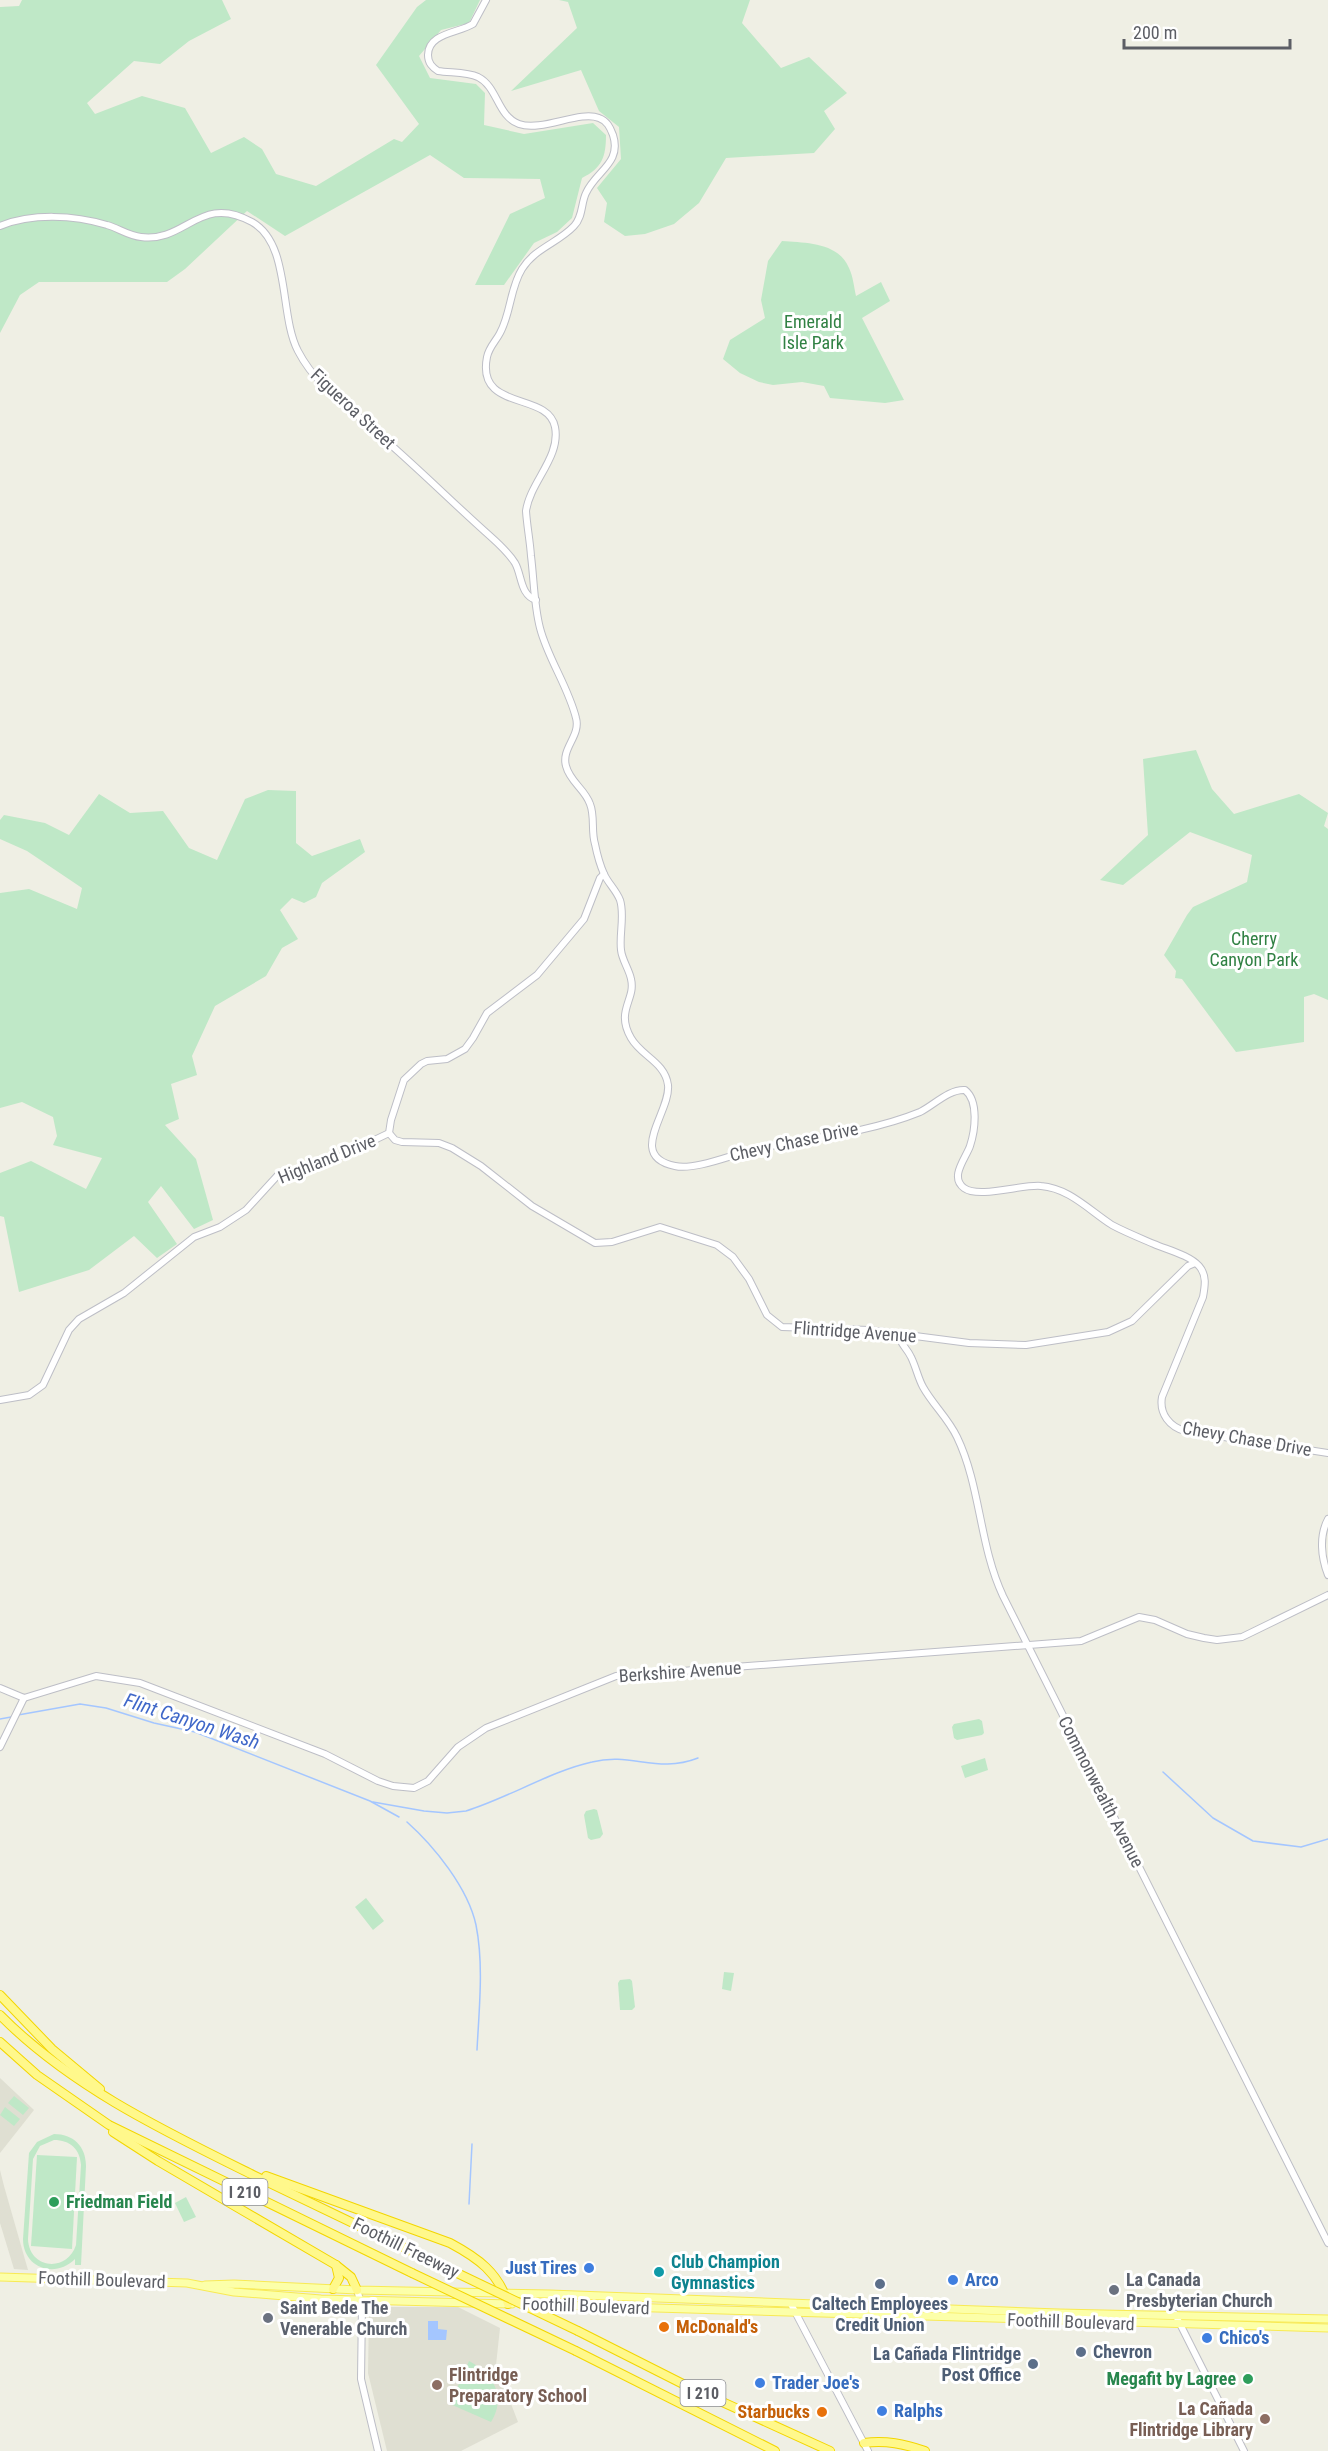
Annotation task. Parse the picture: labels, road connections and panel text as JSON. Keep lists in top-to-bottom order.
{
  "streets": {
    "highway": ["I 210", "Foothill Freeway"],
    "main road": ["Foothill Boulevard"],
    "street": [
      "Figueroa Street",
      "Chevy Chase Drive",
      "Highland Drive",
      "Flintridge Avenue",
      "Berkshire Avenue",
      "Commonwealth Avenue"
    ]
  },
  "crossings": [
    ["Figueroa Street", "Chevy Chase Drive"],
    ["Chevy Chase Drive", "Highland Drive"],
    ["Chevy Chase Drive", "Flintridge Avenue"],
    ["Highland Drive", "Flintridge Avenue"],
    ["Flintridge Avenue", "Commonwealth Avenue"],
    ["Berkshire Avenue", "Commonwealth Avenue"]
  ],
  "water": ["Flint Canyon Wash"],
  "parks": ["Emerald Isle Park", "Cherry Canyon Park"],
  "places": [
    "Friedman Field",
    "Just Tires",
    "Club Champion Gymnastics",
    "Arco",
    "Caltech Employees Credit Union",
    "La Canada Presbyterian Church",
    "Saint Bede The Venerable Church",
    "McDonald's",
    "Chico's",
    "Chevron",
    "La Cañada Flintridge Post Office",
    "Megafit by Lagree",
    "Trader Joe's",
    "Flintridge Preparatory School",
    "Ralphs",
    "Starbucks",
    "La Cañada Flintridge Library"
  ],
  "scale_bar": "200 m"
}
